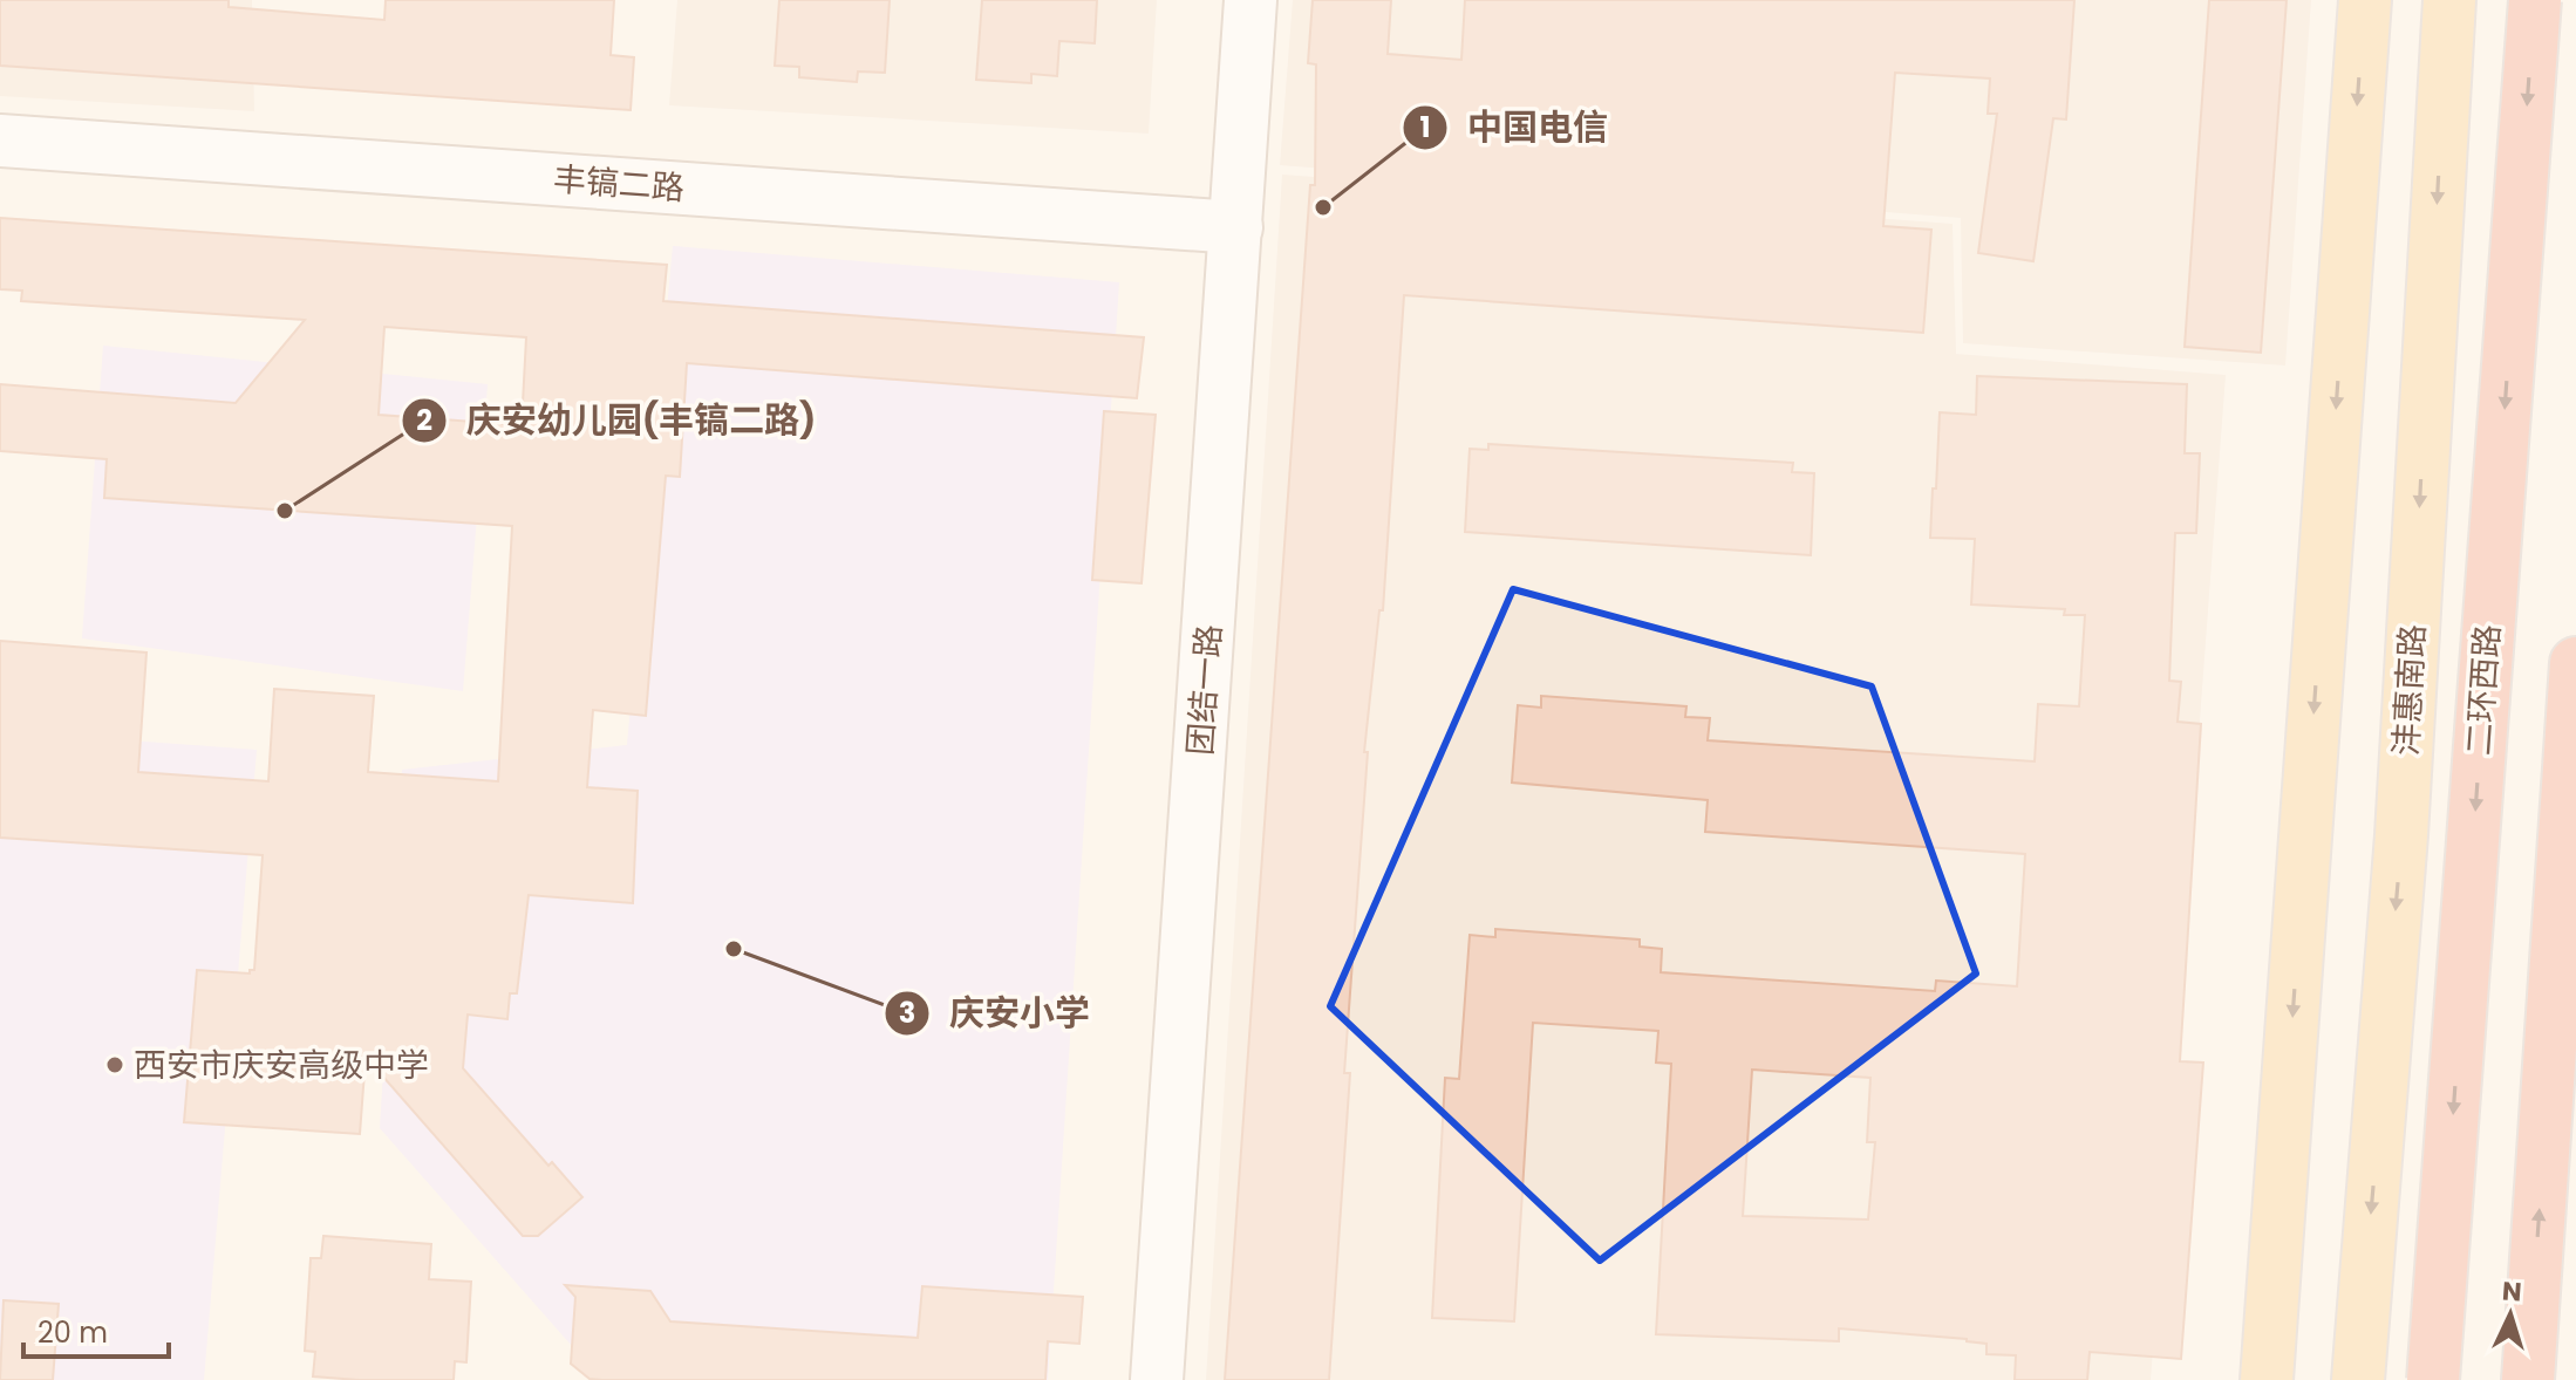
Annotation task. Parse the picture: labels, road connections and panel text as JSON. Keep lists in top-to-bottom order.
{
  "streets": {
    "highway": ["二环西路"],
    "main road": ["沣惠南路"],
    "street": ["丰镐二路", "团结一路"]
  },
  "crossings": [
    ["丰镐二路", "团结一路"]
  ],
  "places": [
    "中国电信",
    "庆安幼儿园(丰镐二路)",
    "庆安小学",
    "西安市庆安高级中学"
  ],
  "scale_bar": "20 m",
  "north": "top"
}
